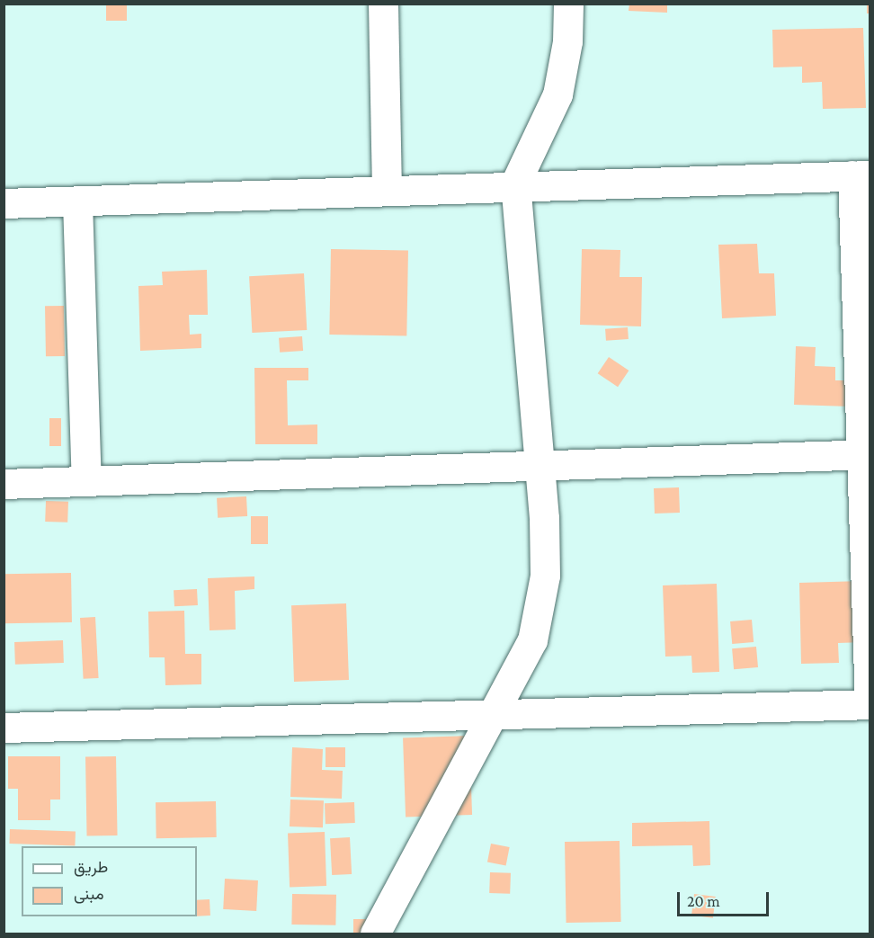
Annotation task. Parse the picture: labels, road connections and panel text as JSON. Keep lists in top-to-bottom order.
{
  "legend": ["طريق", "مبنى"],
  "scale_bar": "20 m"
}
